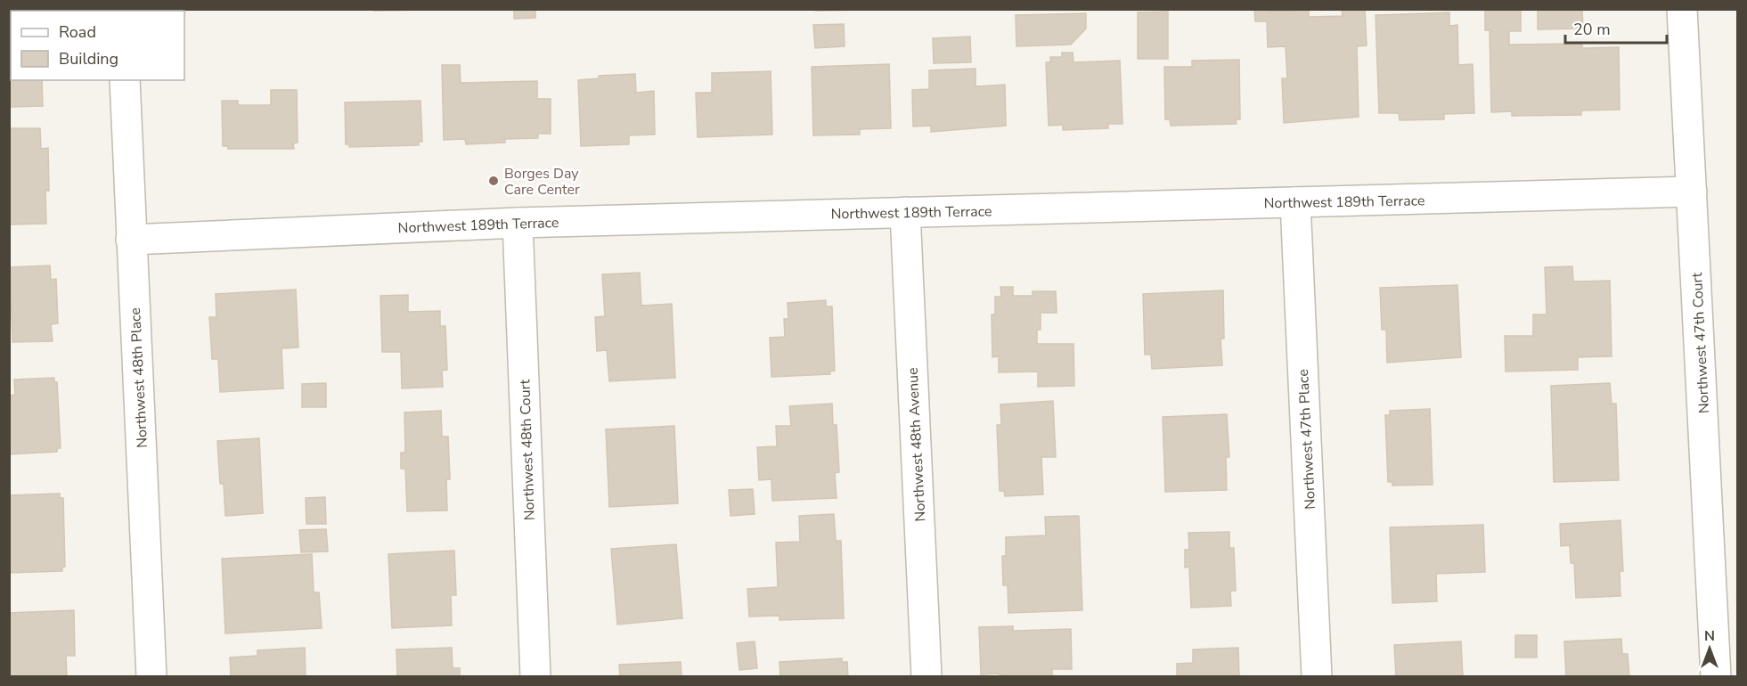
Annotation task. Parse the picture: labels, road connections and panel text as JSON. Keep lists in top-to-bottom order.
{
  "streets": {
    "street": [
      "Northwest 189th Terrace",
      "Northwest 47th Court",
      "Northwest 48th Place",
      "Northwest 47th Place",
      "Northwest 48th Avenue",
      "Northwest 48th Court"
    ]
  },
  "crossings": [
    ["Northwest 189th Terrace", "Northwest 47th Court"],
    ["Northwest 189th Terrace", "Northwest 48th Place"],
    ["Northwest 189th Terrace", "Northwest 47th Place"],
    ["Northwest 189th Terrace", "Northwest 48th Avenue"],
    ["Northwest 189th Terrace", "Northwest 48th Court"]
  ],
  "places": ["Borges Day Care Center"],
  "legend": ["Road", "Building"],
  "scale_bar": "20 m",
  "north": "top"
}
